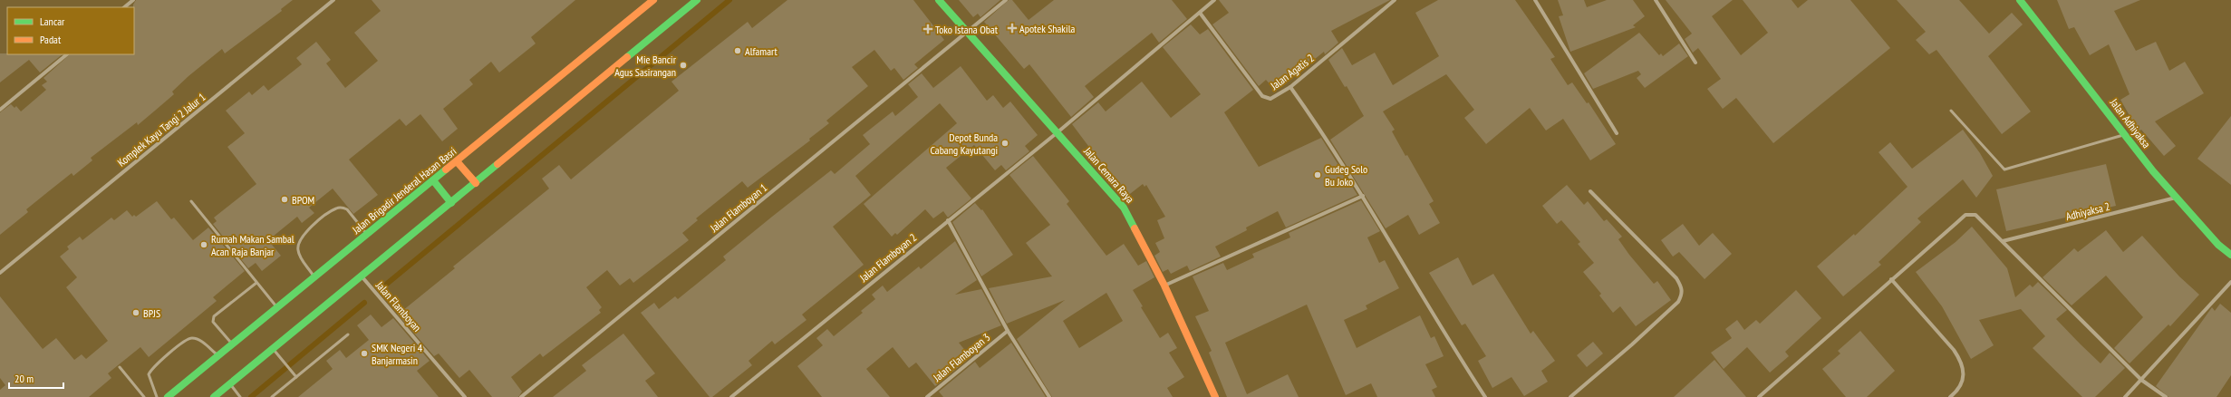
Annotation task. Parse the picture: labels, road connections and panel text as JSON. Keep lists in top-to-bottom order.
{
  "streets": {
    "main road": ["Jalan Adhiyaksa", "Jalan Cemara Raya", "Jalan Brigadir Jenderal Hasan Basri"],
    "street": [
      "Jalan Agatis 2",
      "Komplek Kayu Tangi 2 Jalur 1",
      "Jalan Flamboyan 1",
      "Adhiyaksa 2",
      "Jalan Flamboyan 2",
      "Jalan Flamboyan",
      "Jalan Flamboyan 3"
    ]
  },
  "crossings": [
    ["Jalan Agatis 2", "Jalan Flamboyan 2"],
    ["Jalan Adhiyaksa", "Adhiyaksa 2"],
    ["Jalan Cemara Raya", "Jalan Flamboyan 1"],
    ["Jalan Cemara Raya", "Jalan Flamboyan 2"]
  ],
  "places": {
    "health": ["Apotek Shakila", "Toko Istana Obat"],
    "other": [
      "Alfamart",
      "Mie Bancir Agus Sasirangan",
      "Depot Bunda Cabang Kayutangi",
      "Gudeg Solo Bu Joko",
      "BPOM",
      "Rumah Makan Sambal Acan Raja Banjar",
      "BPJS",
      "SMK Negeri 4 Banjarmasin"
    ]
  },
  "legend": ["Lancar", "Padat"],
  "scale_bar": "20 m"
}
